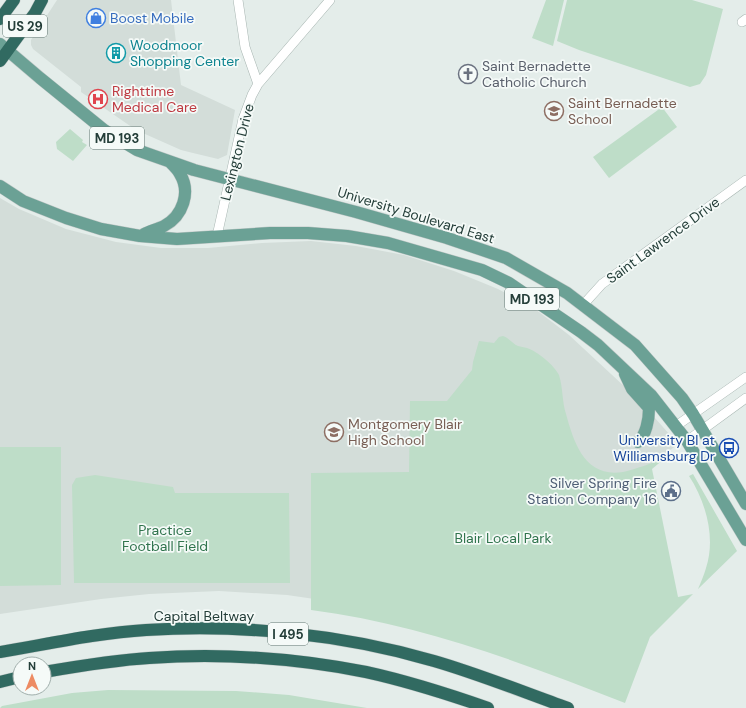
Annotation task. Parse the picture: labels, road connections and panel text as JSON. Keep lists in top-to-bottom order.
{
  "streets": {
    "highway": ["US 29", "Capital Beltway", "I 495"],
    "main road": ["MD 193", "University Boulevard East"],
    "street": ["Lexington Drive", "Saint Lawrence Drive"]
  },
  "crossings": [
    ["US 29", "University Boulevard East"],
    ["MD 193", "Lexington Drive"],
    ["Lexington Drive", "University Boulevard East"],
    ["University Boulevard East", "Saint Lawrence Drive"]
  ],
  "parks": ["Practice Football Field", "Blair Local Park"],
  "places": {
    "shop": ["Boost Mobile"],
    "building": ["Woodmoor Shopping Center"],
    "church": ["Saint Bernadette Catholic Church"],
    "hospital": ["Righttime Medical Care"],
    "school or university": ["Saint Bernadette School", "Montgomery Blair High School"],
    "bus stop": ["University Bl at Williamsburg Dr"],
    "public building": ["Silver Spring Fire Station Company 16"]
  },
  "north": "top"
}
